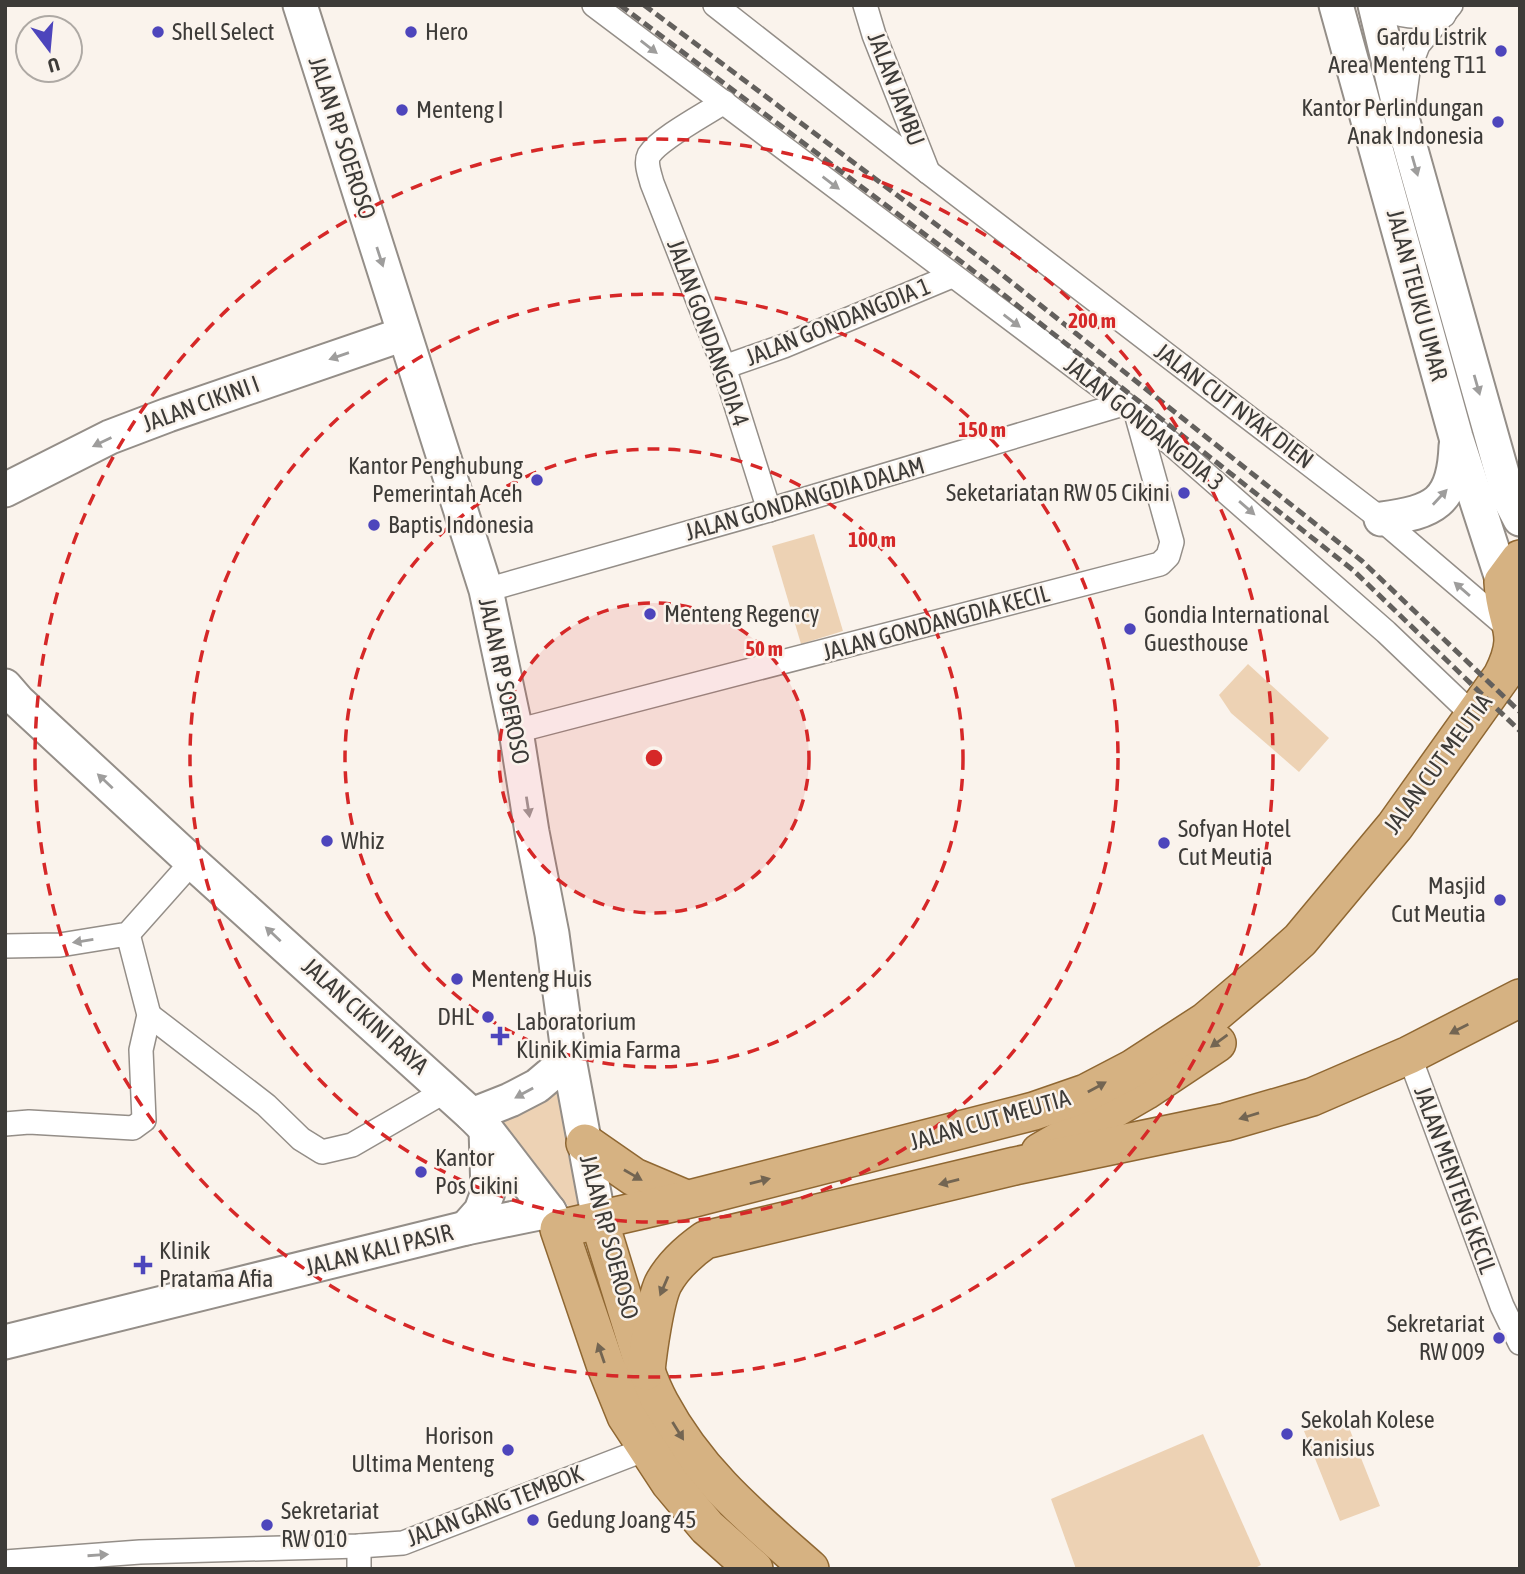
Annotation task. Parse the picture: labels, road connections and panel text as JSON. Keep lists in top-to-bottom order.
{
  "streets": {
    "main road": ["JALAN RP SOEROSO", "JALAN CUT MEUTIA", "JALAN CIKINI RAYA"],
    "street": [
      "JALAN JAMBU",
      "JALAN TEUKU UMAR",
      "JALAN GONDANGDIA 1",
      "JALAN GONDANGDIA 4",
      "JALAN CIKINI I",
      "JALAN CUT NYAK DIEN",
      "JALAN GONDANGDIA 3",
      "JALAN GONDANGDIA DALAM",
      "JALAN GONDANGDIA KECIL",
      "JALAN MENTENG KECIL",
      "JALAN KALI PASIR",
      "JALAN GANG TEMBOK"
    ]
  },
  "crossings": [
    ["JALAN JAMBU", "JALAN CUT NYAK DIEN"],
    ["JALAN RP SOEROSO", "JALAN CIKINI I"],
    ["JALAN RP SOEROSO", "JALAN GONDANGDIA DALAM"],
    ["JALAN RP SOEROSO", "JALAN GONDANGDIA KECIL"],
    ["JALAN RP SOEROSO", "JALAN CUT MEUTIA"],
    ["JALAN TEUKU UMAR", "JALAN CUT MEUTIA"],
    ["JALAN GONDANGDIA 1", "JALAN GONDANGDIA 4"],
    ["JALAN GONDANGDIA 1", "JALAN GONDANGDIA 3"],
    ["JALAN GONDANGDIA 4", "JALAN GONDANGDIA 3"],
    ["JALAN GONDANGDIA 4", "JALAN GONDANGDIA DALAM"],
    ["JALAN CUT NYAK DIEN", "JALAN CUT MEUTIA"],
    ["JALAN GONDANGDIA 3", "JALAN GONDANGDIA DALAM"],
    ["JALAN GONDANGDIA 3", "JALAN GONDANGDIA KECIL"],
    ["JALAN GONDANGDIA 3", "JALAN CUT MEUTIA"],
    ["JALAN GONDANGDIA DALAM", "JALAN GONDANGDIA KECIL"],
    ["JALAN CUT MEUTIA", "JALAN CIKINI RAYA"],
    ["JALAN CUT MEUTIA", "JALAN MENTENG KECIL"],
    ["JALAN CUT MEUTIA", "JALAN KALI PASIR"],
    ["JALAN CIKINI RAYA", "JALAN KALI PASIR"],
    ["JALAN CIKINI RAYA", "JALAN GANG TEMBOK"]
  ],
  "one_way": [
    "JALAN RP SOEROSO",
    "JALAN CIKINI I",
    "JALAN GONDANGDIA 3",
    "JALAN CIKINI RAYA"
  ],
  "places": {
    "other": [
      "Shell Select",
      "Hero",
      "Gardu Listrik Area Menteng T11",
      "Menteng I",
      "Kantor Perlindungan Anak Indonesia",
      "Kantor Penghubung Pemerintah Aceh",
      "Seketariatan RW 05 Cikini",
      "Baptis Indonesia",
      "Menteng Regency",
      "Gondia International Guesthouse",
      "Whiz",
      "Sofyan Hotel Cut Meutia",
      "Masjid Cut Meutia",
      "Menteng Huis",
      "DHL",
      "Kantor Pos Cikini",
      "Sekretariat RW 009",
      "Sekolah Kolese Kanisius",
      "Horison Ultima Menteng",
      "Gedung Joang 45",
      "Sekretariat RW 010"
    ],
    "health": ["Laboratorium Klinik Kimia Farma", "Klinik Pratama Afia"]
  },
  "north": "bottom",
  "rings": [
    "200 m",
    "150 m",
    "100 m",
    "50 m"
  ]
}
